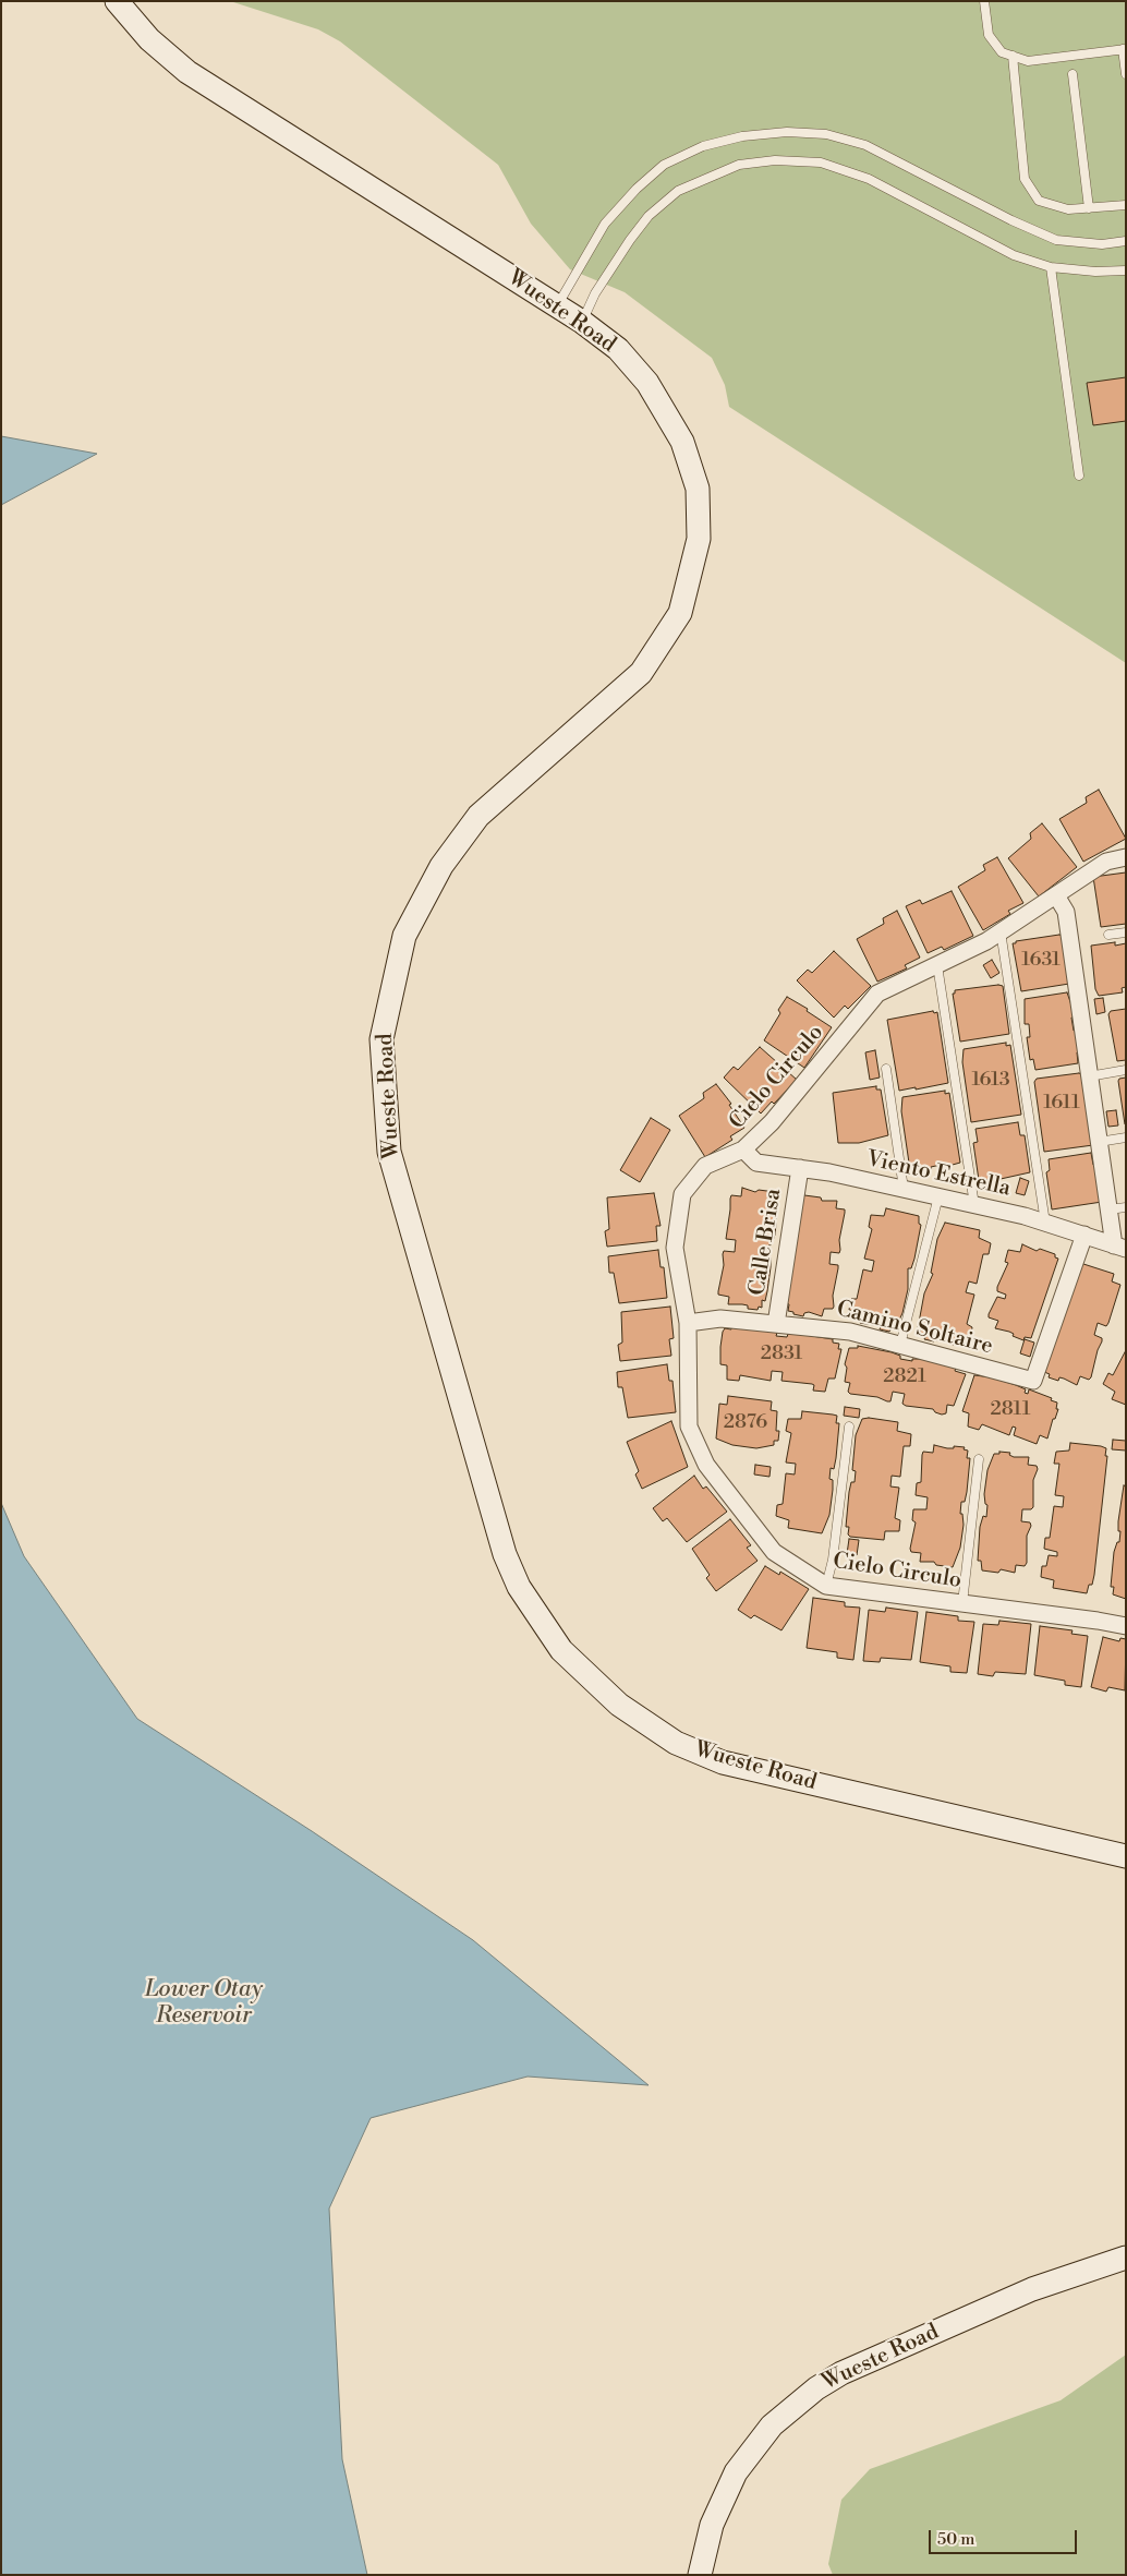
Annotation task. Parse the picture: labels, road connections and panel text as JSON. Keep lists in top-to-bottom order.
{
  "streets": {
    "street": [
      "Wueste Road",
      "Cielo Circulo",
      "Viento Estrella",
      "Calle Brisa",
      "Camino Soltaire"
    ]
  },
  "crossings": [
    ["Cielo Circulo", "Viento Estrella"],
    ["Cielo Circulo", "Camino Soltaire"],
    ["Viento Estrella", "Calle Brisa"],
    ["Viento Estrella", "Camino Soltaire"],
    ["Calle Brisa", "Camino Soltaire"]
  ],
  "water": ["Lower Otay Reservoir"],
  "house_numbers": [
    "1631",
    "1613",
    "1611",
    "2831",
    "2821",
    "2811",
    "2876"
  ],
  "scale_bar": "50 m"
}
